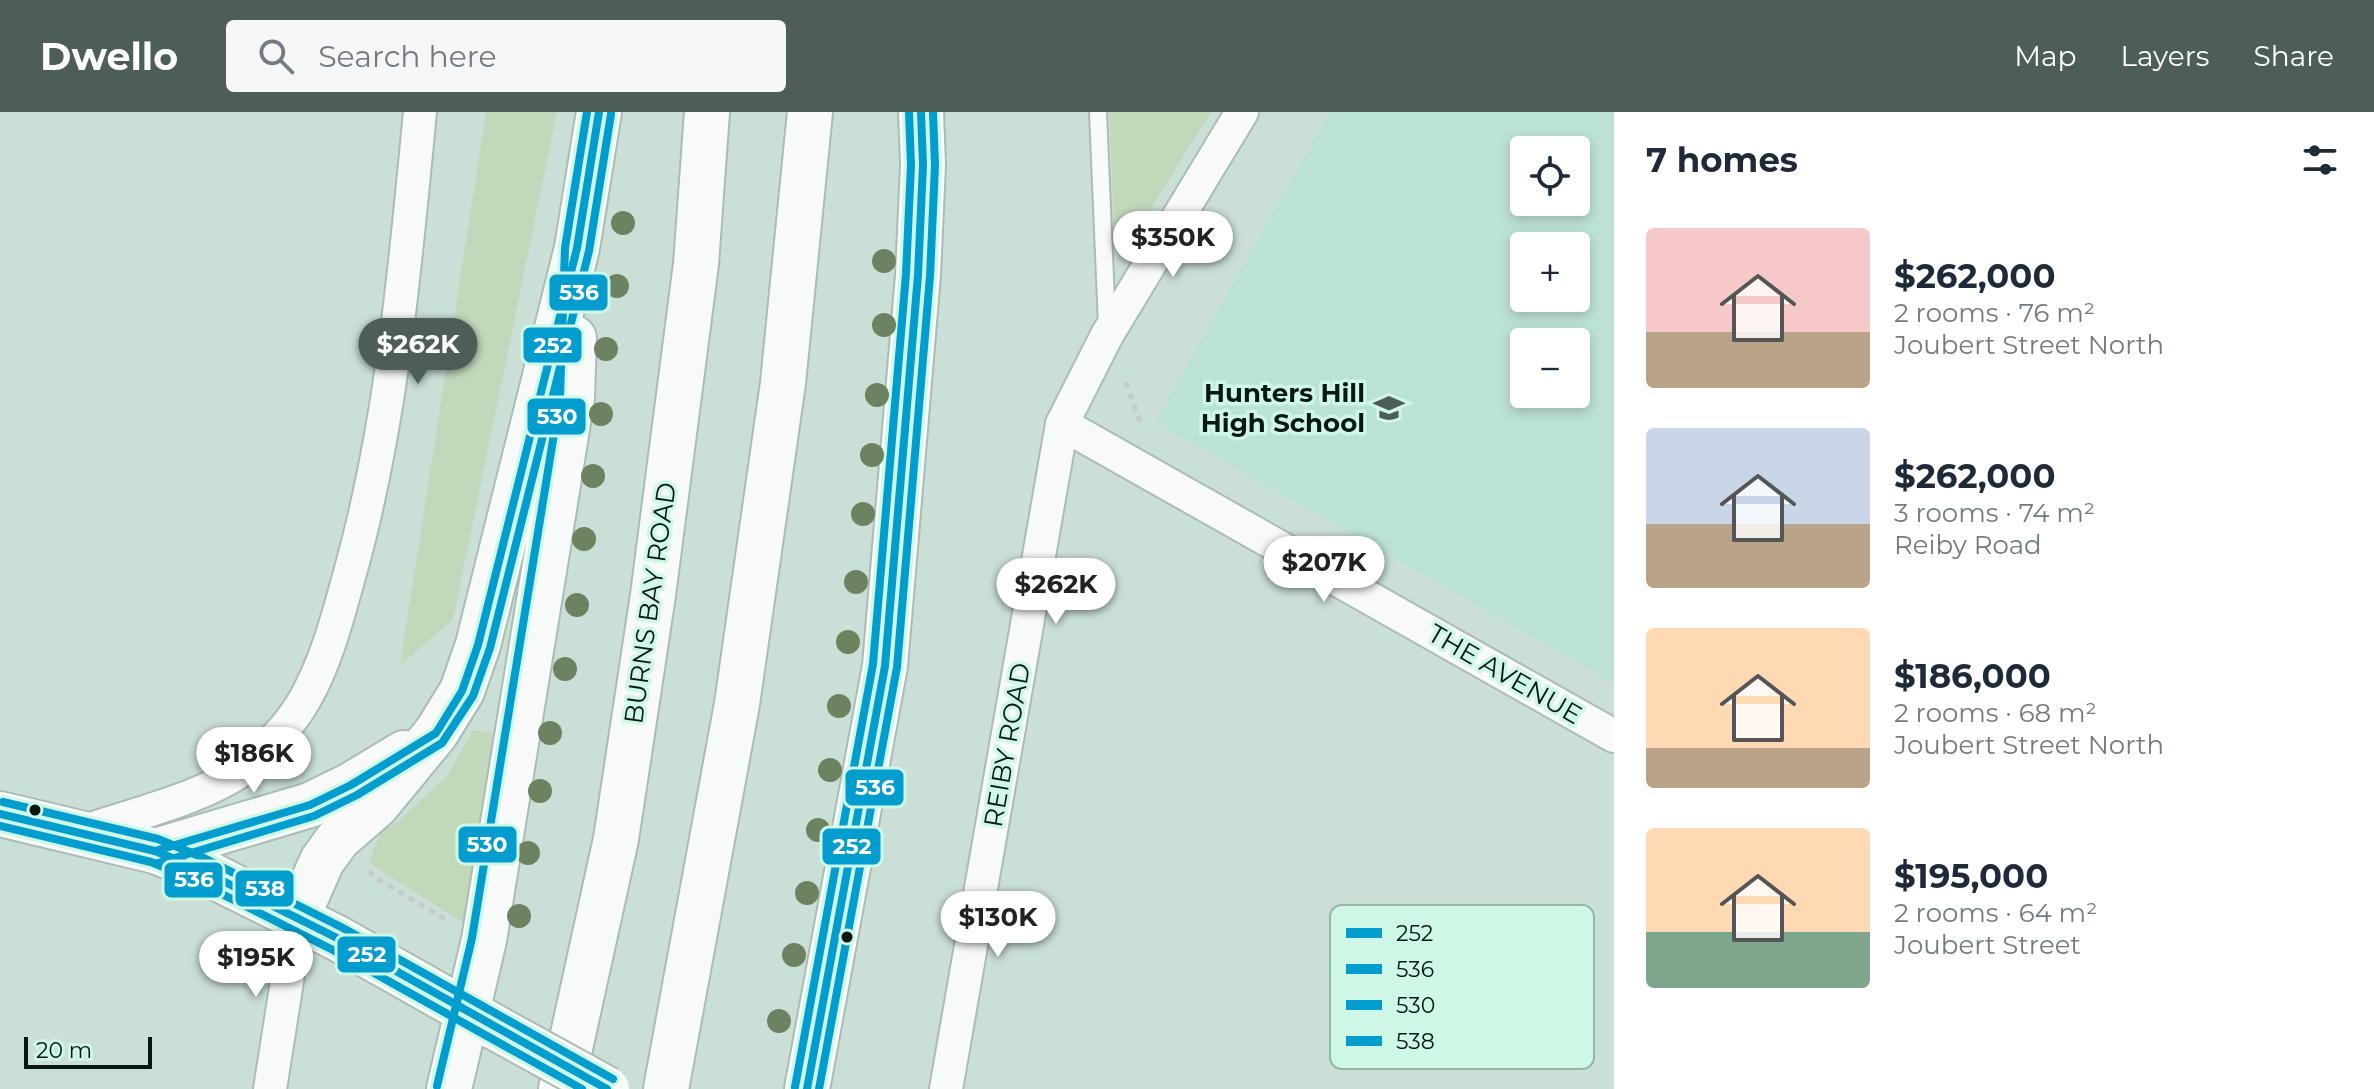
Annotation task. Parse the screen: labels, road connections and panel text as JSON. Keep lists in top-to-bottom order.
{
  "streets": {
    "main road": ["BURNS BAY ROAD"],
    "street": ["THE AVENUE", "REIBY ROAD"]
  },
  "crossings": [
    ["THE AVENUE", "REIBY ROAD"]
  ],
  "places": {
    "school or university": ["Hunters Hill High School"]
  },
  "lines": [
    "transit line 252",
    "transit line 536",
    "transit line 530",
    "transit line 538"
  ],
  "legend": [
    "252",
    "536",
    "530",
    "538"
  ],
  "scale_bar": "20 m",
  "page": {
    "header": "Dwello",
    "search": "Search here",
    "nav": ["Map", "Layers", "Share"],
    "heading": "7 homes",
    "map_buttons": ["+", "−"],
    "list": [
      {
        "name": "$262,000",
        "note": "2 rooms · 76 m² · Joubert Street North"
      },
      {
        "name": "$262,000",
        "note": "3 rooms · 74 m² · Reiby Road"
      },
      {
        "name": "$186,000",
        "note": "2 rooms · 68 m² · Joubert Street North"
      },
      {
        "name": "$195,000",
        "note": "2 rooms · 64 m² · Joubert Street"
      }
    ],
    "price": [
      "$350K",
      "$262K",
      "$207K",
      "$262K",
      "$186K",
      "$130K",
      "$195K"
    ],
    "scale": "20 m"
  }
}
